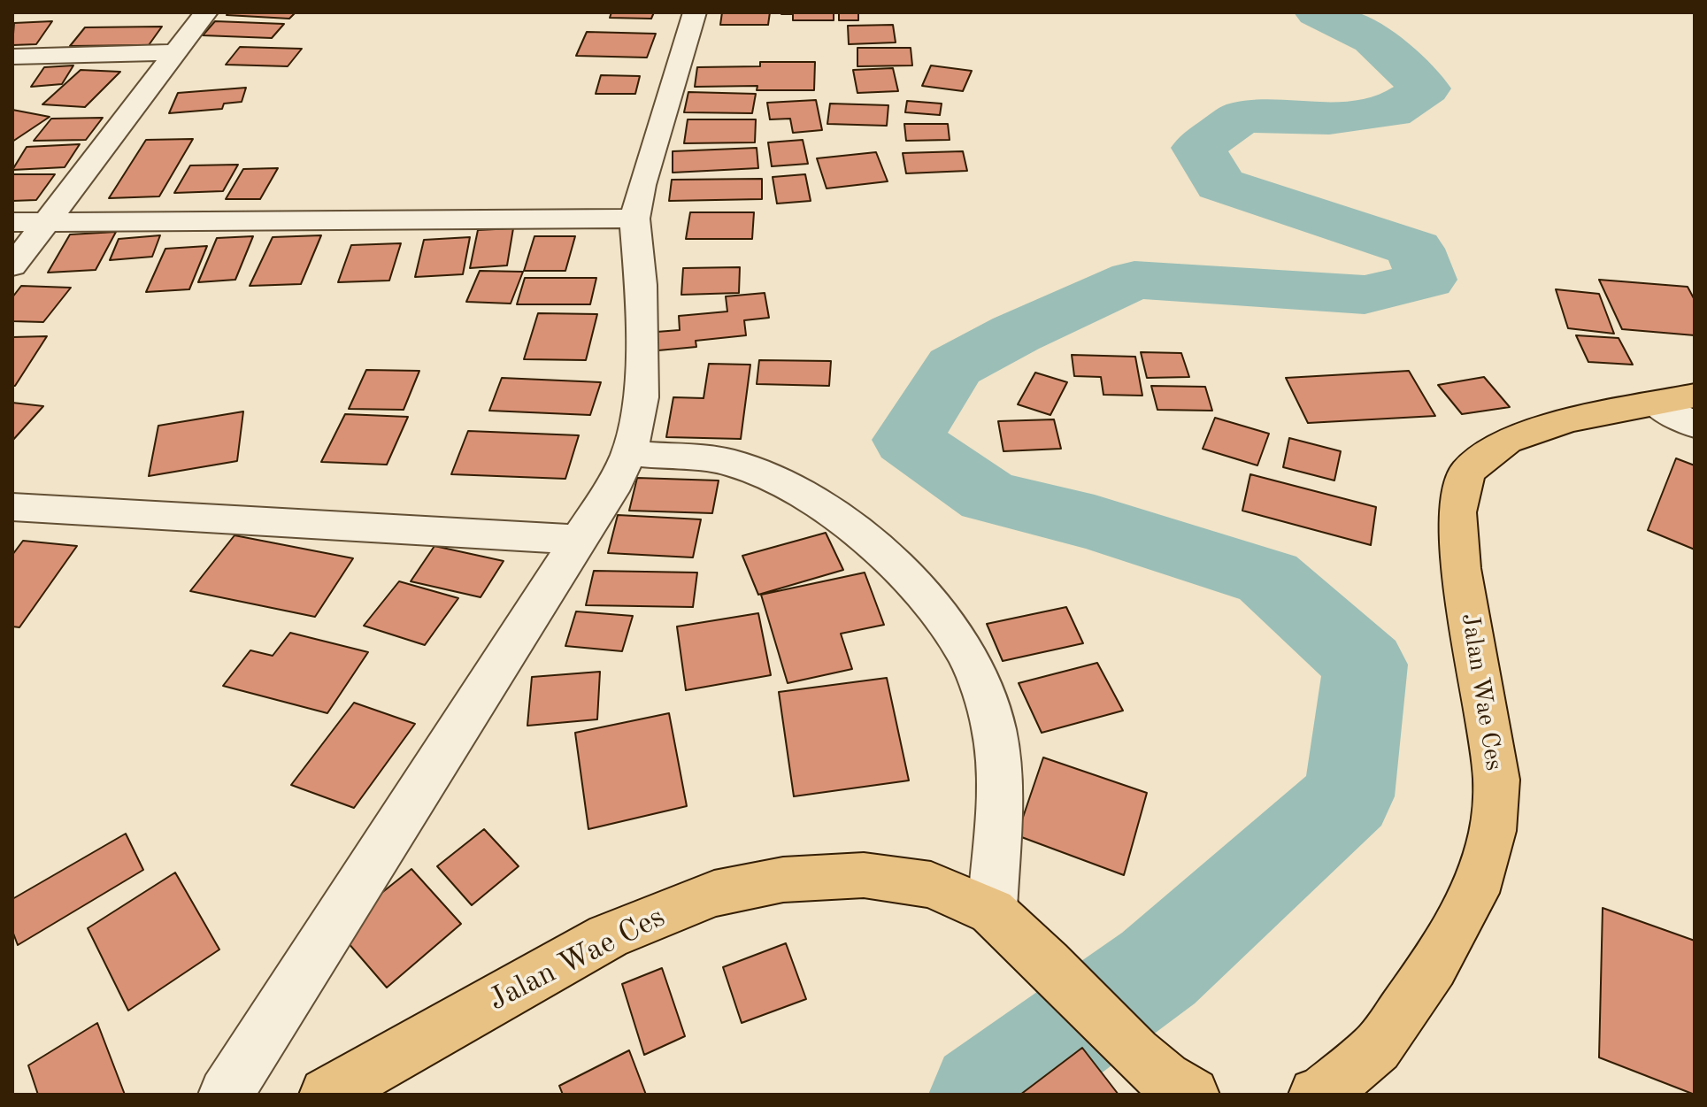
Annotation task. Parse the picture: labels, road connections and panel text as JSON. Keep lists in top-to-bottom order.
{
  "streets": {
    "highway": ["Jalan Wae Ces"]
  }
}
